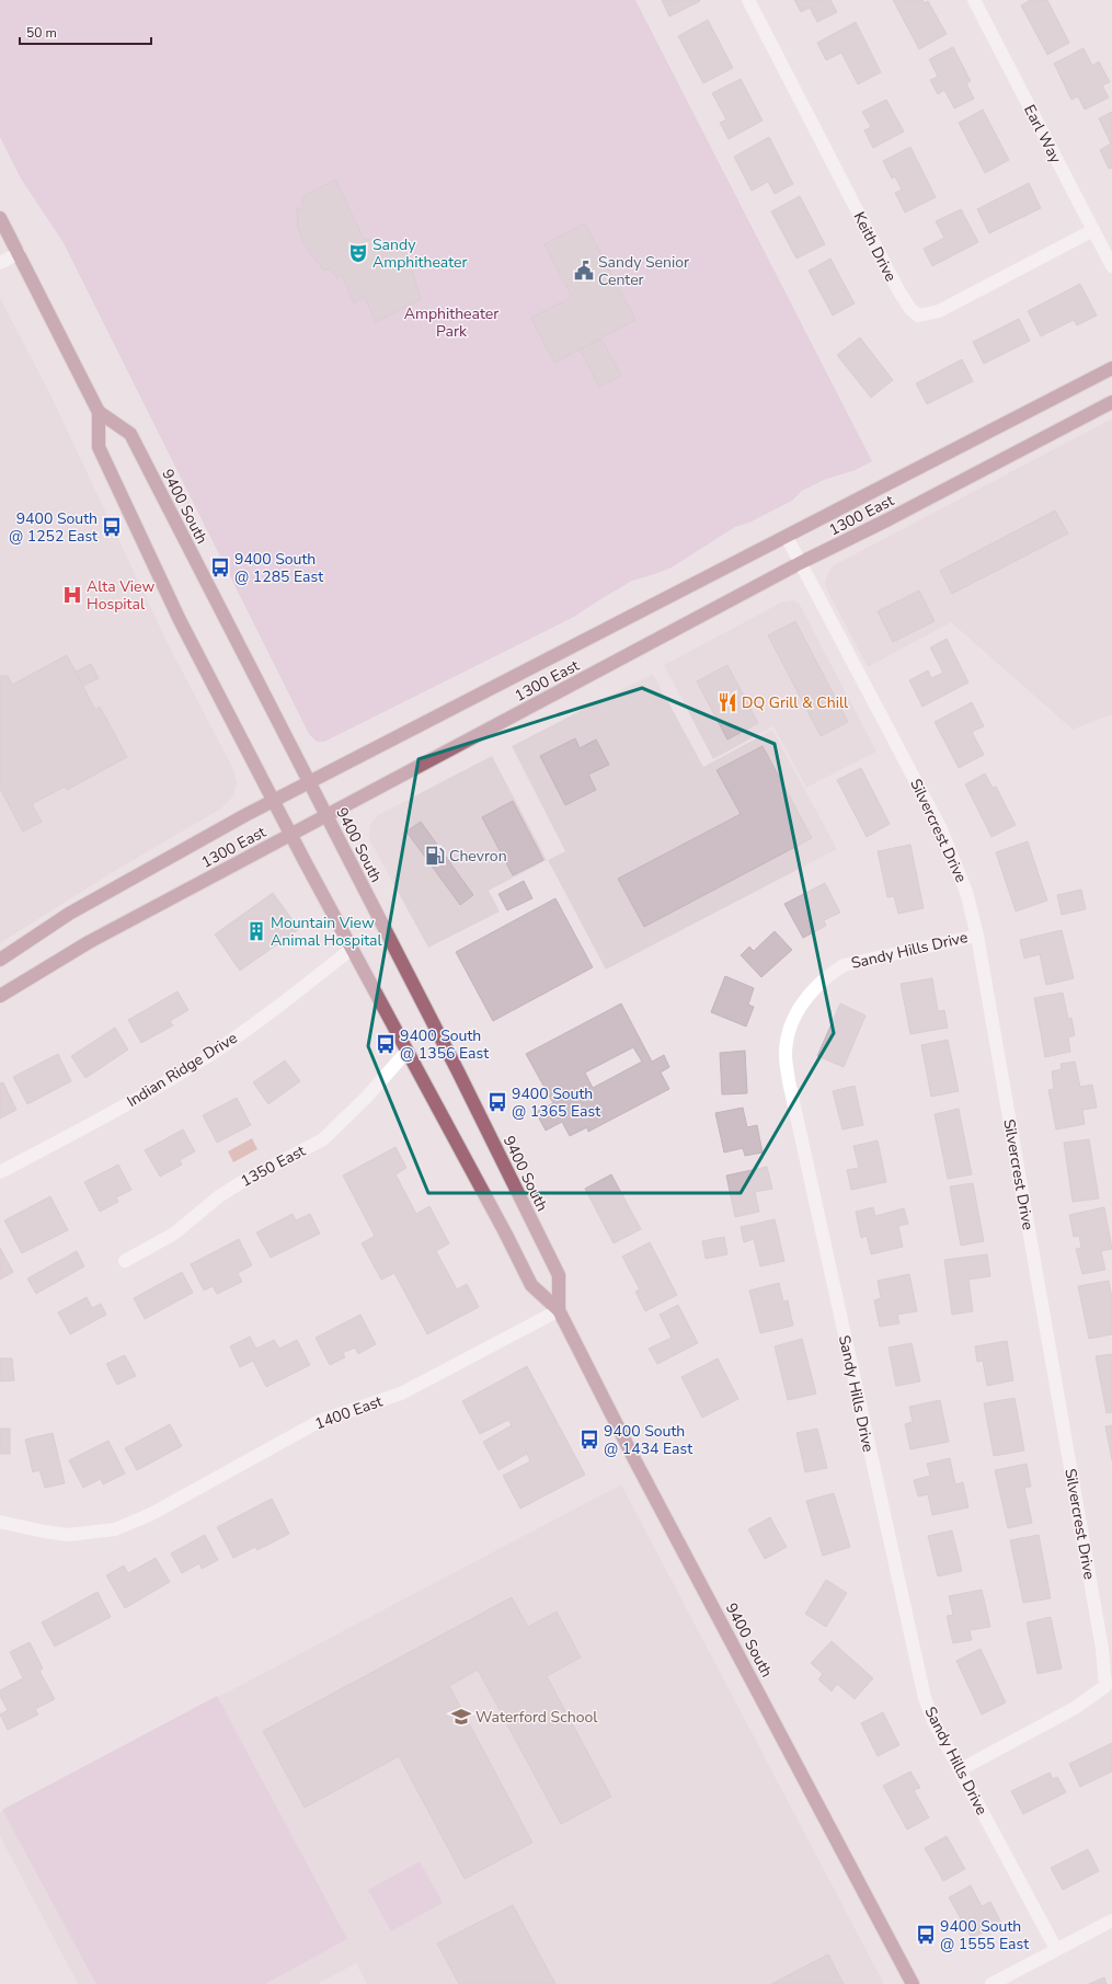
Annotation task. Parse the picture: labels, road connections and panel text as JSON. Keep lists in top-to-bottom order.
{
  "streets": {
    "main road": ["9400 South", "1300 East"],
    "street": [
      "Earl Way",
      "Keith Drive",
      "Silvercrest Drive",
      "Sandy Hills Drive",
      "Indian Ridge Drive",
      "1350 East",
      "1400 East"
    ]
  },
  "crossings": [
    ["Earl Way", "Keith Drive"],
    ["9400 South", "1300 East"],
    ["9400 South", "Indian Ridge Drive"],
    ["9400 South", "1350 East"],
    ["9400 South", "1400 East"],
    ["1300 East", "Silvercrest Drive"],
    ["Silvercrest Drive", "Sandy Hills Drive"]
  ],
  "parks": ["Amphitheater Park"],
  "places": {
    "theatre": ["Sandy Amphitheater"],
    "public building": ["Sandy Senior Center"],
    "bus stop": [
      "9400 South @ 1252 East",
      "9400 South @ 1285 East",
      "9400 South @ 1356 East",
      "9400 South @ 1365 East",
      "9400 South @ 1434 East",
      "9400 South @ 1555 East"
    ],
    "hospital": ["Alta View Hospital"],
    "restaurant": ["DQ Grill & Chill"],
    "fuel station": ["Chevron"],
    "building": ["Mountain View Animal Hospital"],
    "school or university": ["Waterford School"]
  },
  "scale_bar": "50 m"
}
